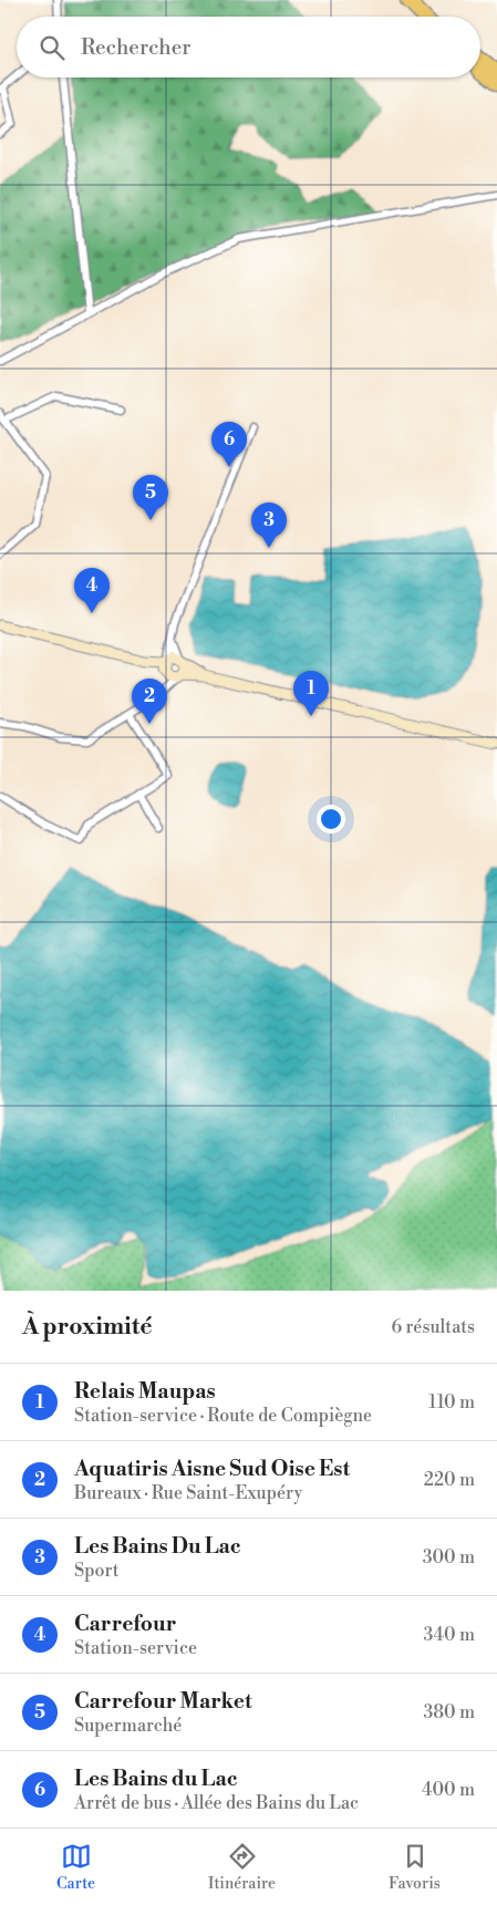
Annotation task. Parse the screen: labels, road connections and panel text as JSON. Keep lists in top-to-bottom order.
{
  "page": {
    "search": "Rechercher",
    "pins": [
      "6",
      "5",
      "3",
      "4",
      "1",
      "2"
    ],
    "heading": ["À proximité", "6 résultats"],
    "list": [
      {
        "mark": "1",
        "name": "Relais Maupas",
        "note": "Station-service · Route de Compiègne",
        "value": "110 m"
      },
      {
        "mark": "2",
        "name": "Aquatiris Aisne Sud Oise Est",
        "note": "Bureaux · Rue Saint-Exupéry",
        "value": "220 m"
      },
      {
        "mark": "3",
        "name": "Les Bains Du Lac",
        "note": "Sport",
        "value": "300 m"
      },
      {
        "mark": "4",
        "name": "Carrefour",
        "note": "Station-service",
        "value": "340 m"
      },
      {
        "mark": "5",
        "name": "Carrefour Market",
        "note": "Supermarché",
        "value": "380 m"
      },
      {
        "mark": "6",
        "name": "Les Bains du Lac",
        "note": "Arrêt de bus · Allée des Bains du Lac",
        "value": "400 m"
      }
    ],
    "nav": ["Carte", "Itinéraire", "Favoris"]
  }
}
